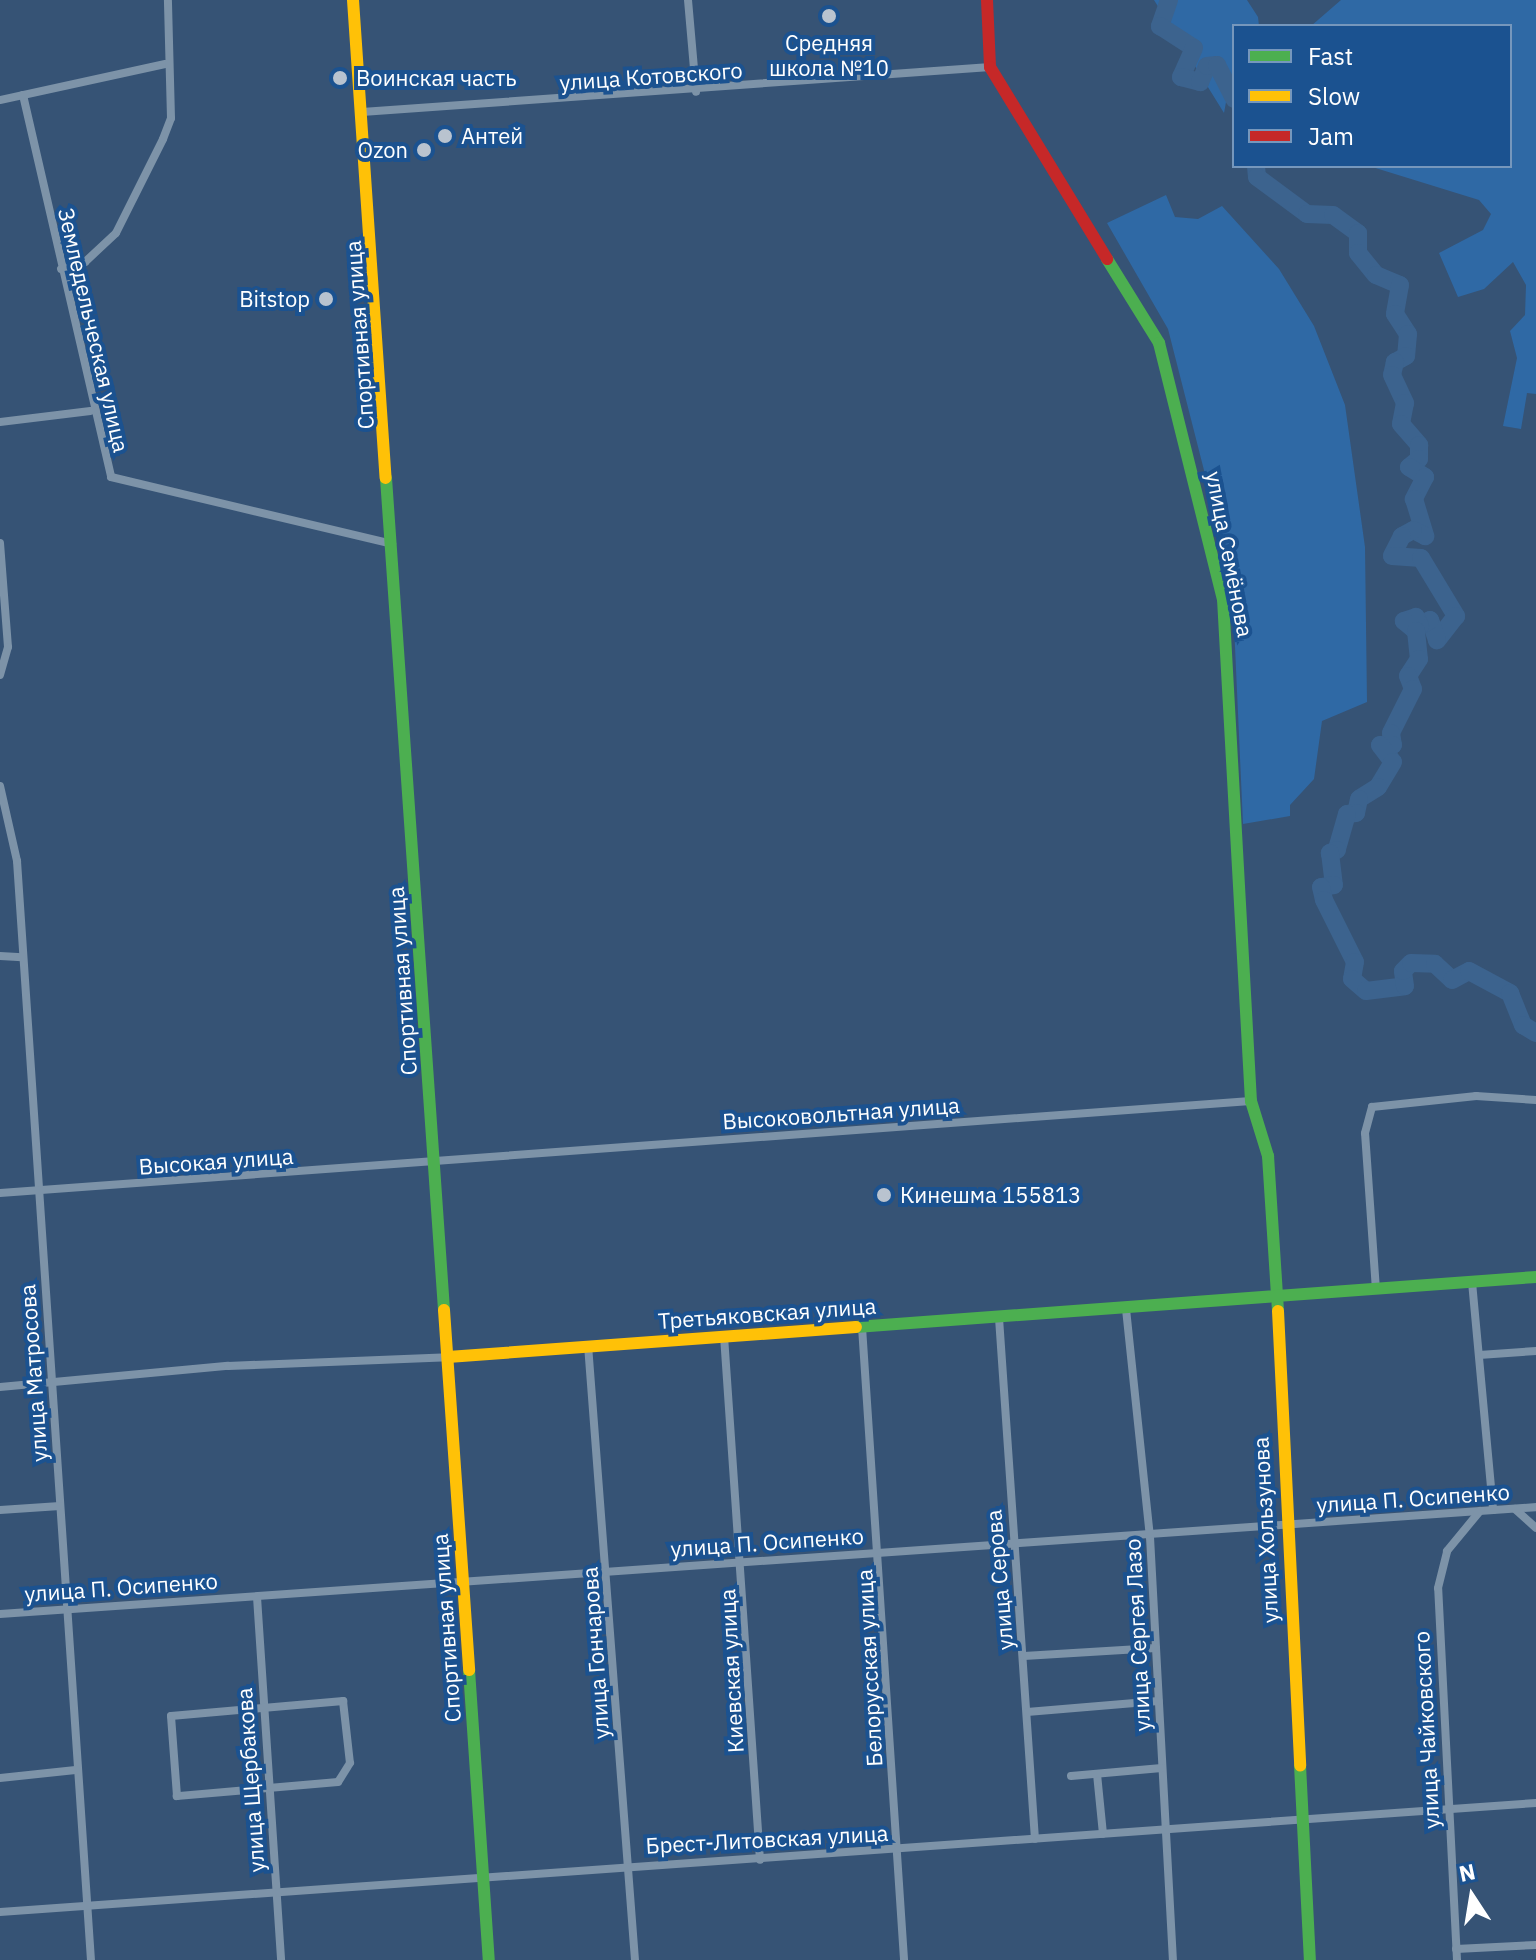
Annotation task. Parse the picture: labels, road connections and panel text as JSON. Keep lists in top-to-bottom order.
{
  "streets": {
    "street": [
      "улица Котовского",
      "Земледельческая улица",
      "Спортивная улица",
      "улица Семёнова",
      "Высоковольтная улица",
      "Высокая улица",
      "Третьяковская улица",
      "улица Матросова",
      "улица П. Осипенко",
      "улица Хользунова",
      "улица Серова",
      "улица Сергея Лазо",
      "улица Гончарова",
      "Белорусская улица",
      "Киевская улица",
      "улица Чайковского",
      "улица Щербакова",
      "Брест-Литовская улица"
    ]
  },
  "crossings": [
    ["улица Котовского", "Спортивная улица"],
    ["улица Котовского", "улица Семёнова"],
    ["Земледельческая улица", "Спортивная улица"],
    ["Спортивная улица", "Высоковольтная улица"],
    ["Спортивная улица", "Высокая улица"],
    ["Спортивная улица", "Третьяковская улица"],
    ["Спортивная улица", "улица П. Осипенко"],
    ["Спортивная улица", "Брест-Литовская улица"],
    ["улица Семёнова", "Высоковольтная улица"],
    ["улица Семёнова", "улица Хользунова"],
    ["Высоковольтная улица", "Высокая улица"],
    ["Высоковольтная улица", "улица Хользунова"],
    ["Высокая улица", "улица Матросова"],
    ["Третьяковская улица", "улица Матросова"],
    ["Третьяковская улица", "улица Хользунова"],
    ["Третьяковская улица", "улица Серова"],
    ["Третьяковская улица", "улица Сергея Лазо"],
    ["Третьяковская улица", "улица Гончарова"],
    ["Третьяковская улица", "Белорусская улица"],
    ["Третьяковская улица", "Киевская улица"],
    ["улица Матросова", "улица П. Осипенко"],
    ["улица Матросова", "Брест-Литовская улица"],
    ["улица П. Осипенко", "улица Хользунова"],
    ["улица П. Осипенко", "улица Серова"],
    ["улица П. Осипенко", "улица Сергея Лазо"],
    ["улица П. Осипенко", "улица Гончарова"],
    ["улица П. Осипенко", "Белорусская улица"],
    ["улица П. Осипенко", "Киевская улица"],
    ["улица П. Осипенко", "улица Чайковского"],
    ["улица П. Осипенко", "улица Щербакова"],
    ["улица Хользунова", "Брест-Литовская улица"],
    ["улица Серова", "Брест-Литовская улица"],
    ["улица Сергея Лазо", "Брест-Литовская улица"],
    ["улица Гончарова", "Брест-Литовская улица"],
    ["Белорусская улица", "Брест-Литовская улица"],
    ["Киевская улица", "Брест-Литовская улица"],
    ["улица Чайковского", "Брест-Литовская улица"],
    ["улица Щербакова", "Брест-Литовская улица"]
  ],
  "places": [
    "Средняя школа №10",
    "Воинская часть",
    "Антей",
    "Ozon",
    "Bitstop",
    "Кинешма 155813"
  ],
  "legend": ["Fast", "Slow", "Jam"],
  "north": "top"
}
